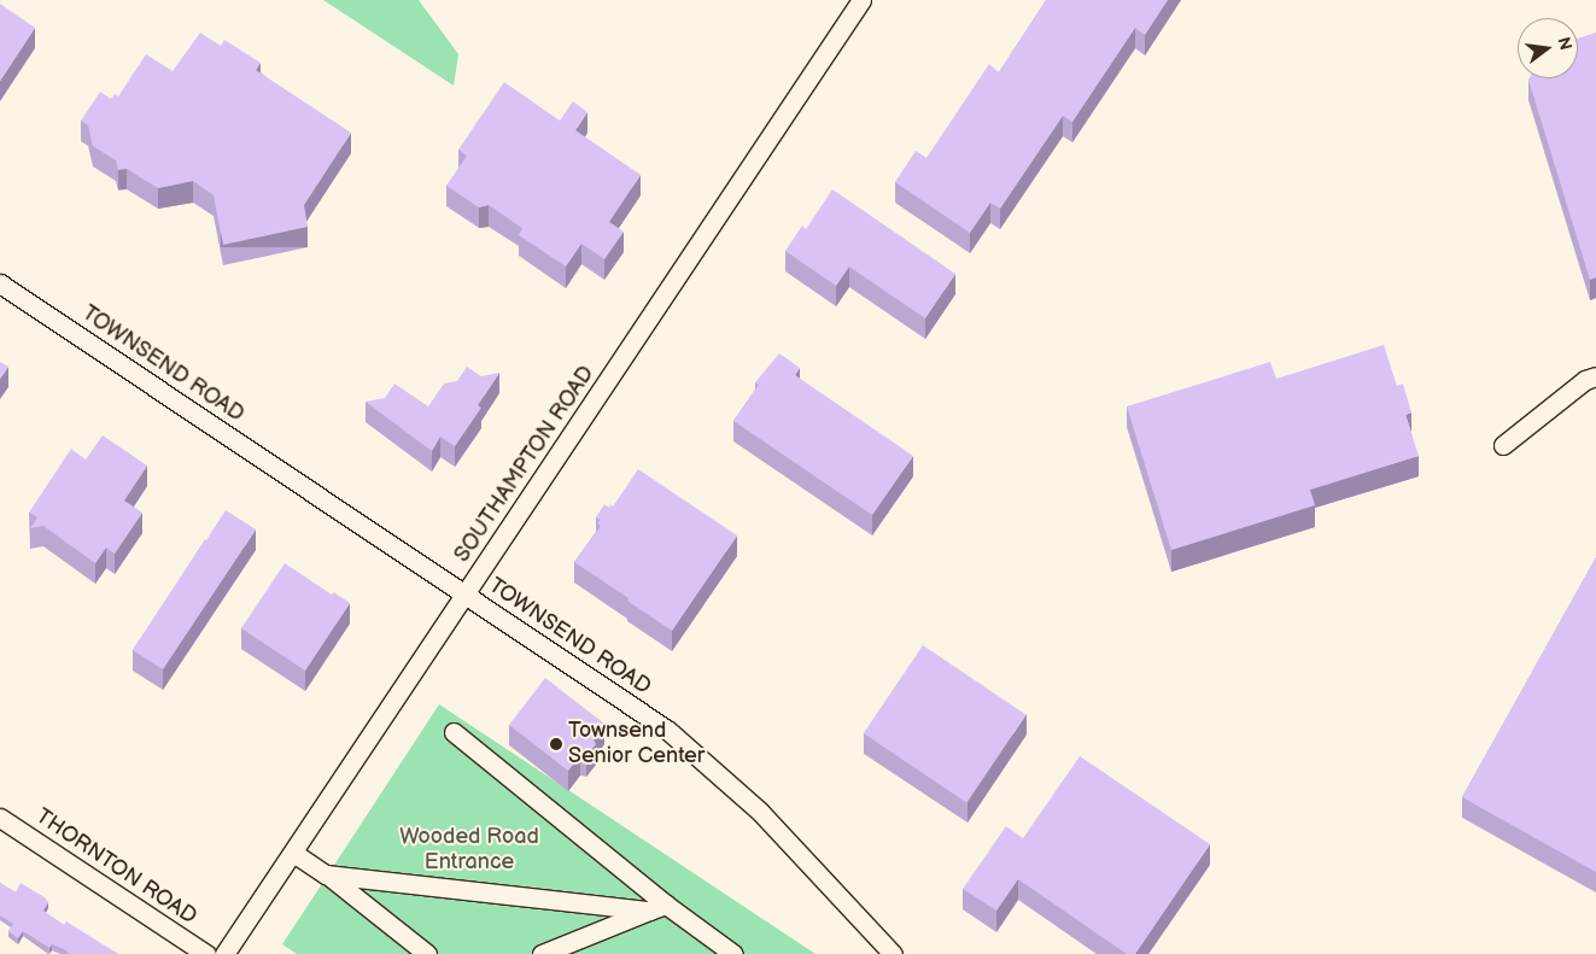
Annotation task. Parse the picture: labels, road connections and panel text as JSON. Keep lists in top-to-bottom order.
{
  "streets": {
    "street": ["TOWNSEND ROAD", "SOUTHAMPTON ROAD", "THORNTON ROAD"]
  },
  "crossings": [
    ["TOWNSEND ROAD", "SOUTHAMPTON ROAD"]
  ],
  "parks": ["Wooded Road Entrance"],
  "places": ["Townsend Senior Center"],
  "north": "right"
}
